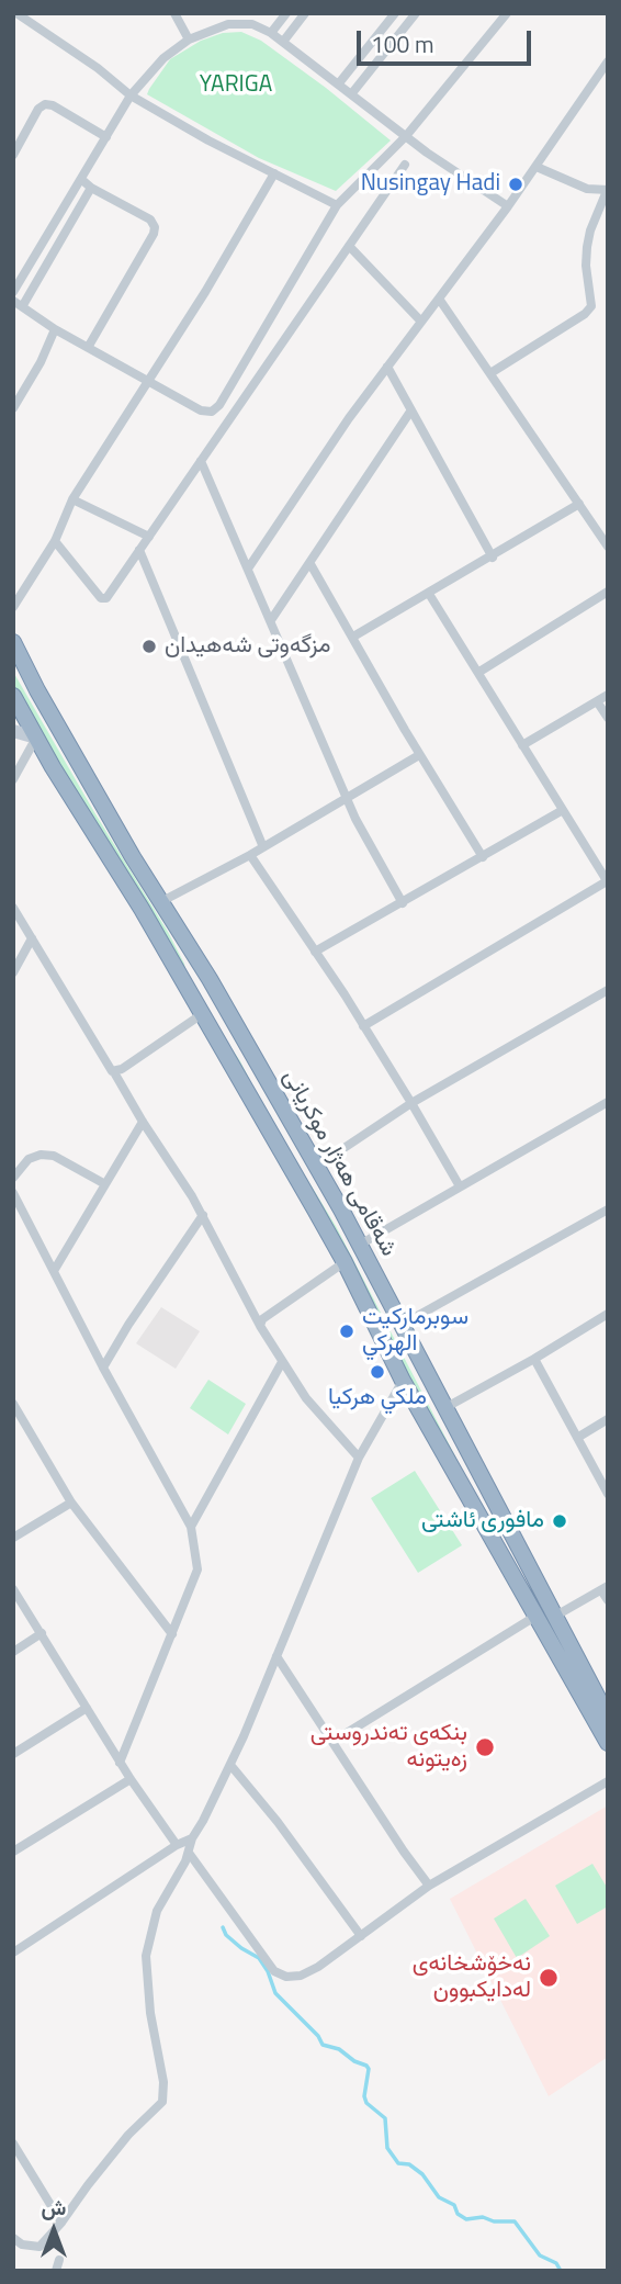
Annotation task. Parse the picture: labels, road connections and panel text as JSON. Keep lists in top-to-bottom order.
{
  "streets": {
    "highway": ["شەقامی ھەژار موکریانی"]
  },
  "parks": ["YARIGA"],
  "places": [
    "Nusingay Hadi",
    "مزگەوتی شەهیدان",
    "سوبرماركيت الهركي",
    "ملكي هركيا",
    "مافوری ئاشتی",
    "بنکەی تەندروستی زەیتونە",
    "نەخۆشخانەی لەدایکبوون"
  ],
  "scale_bar": "100 m",
  "north": "top"
}
